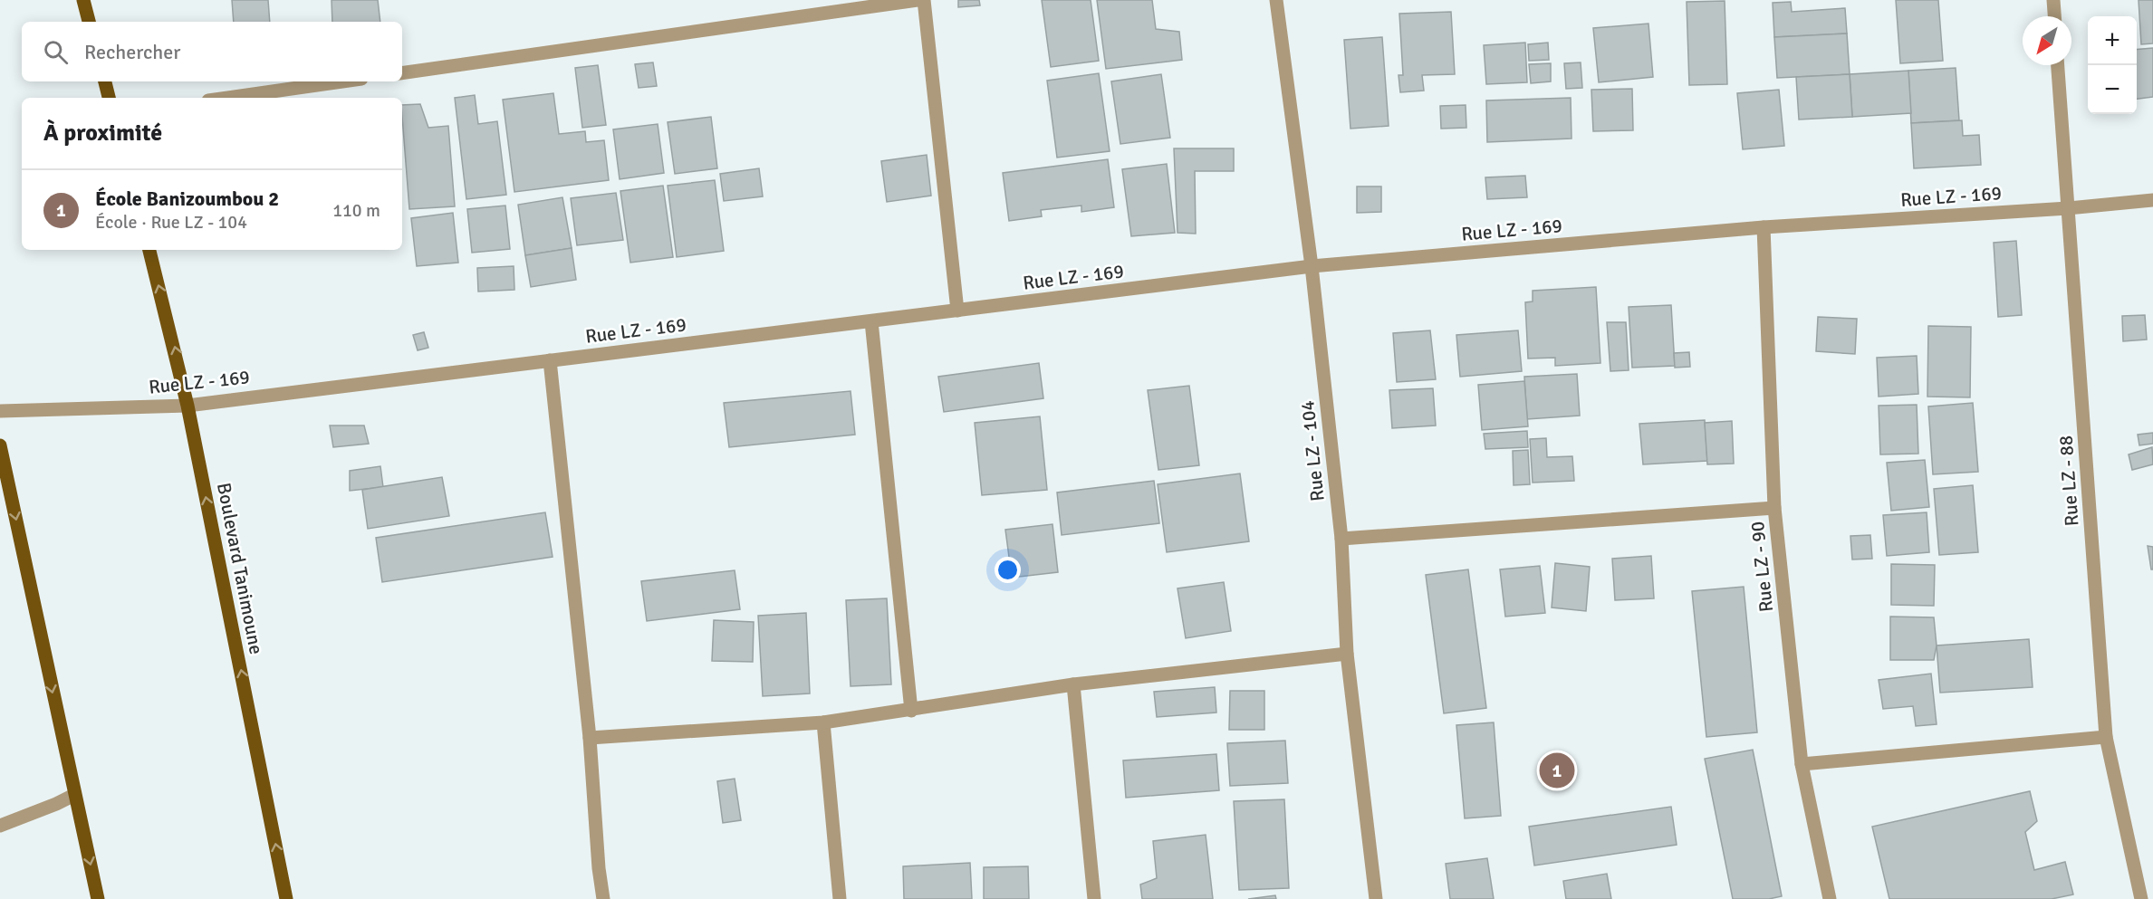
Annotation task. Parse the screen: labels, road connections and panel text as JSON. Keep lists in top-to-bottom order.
{
  "streets": {
    "main road": ["Boulevard Tanimoune"],
    "street": [
      "Rue LZ - 169",
      "Rue LZ - 104",
      "Rue LZ - 88",
      "Rue LZ - 90"
    ]
  },
  "crossings": [
    ["Rue LZ - 169", "Rue LZ - 104"],
    ["Rue LZ - 169", "Rue LZ - 88"],
    ["Rue LZ - 169", "Rue LZ - 90"],
    ["Rue LZ - 169", "Boulevard Tanimoune"]
  ],
  "one_way": ["Boulevard Tanimoune"],
  "north": "bottom left",
  "page": {
    "map_buttons": ["+", "−"],
    "search": "Rechercher",
    "heading": "À proximité",
    "list": [
      {
        "mark": "1",
        "name": "École Banizoumbou 2",
        "note": "École · Rue LZ - 104",
        "value": "110 m"
      }
    ],
    "pins": "1"
  }
}
